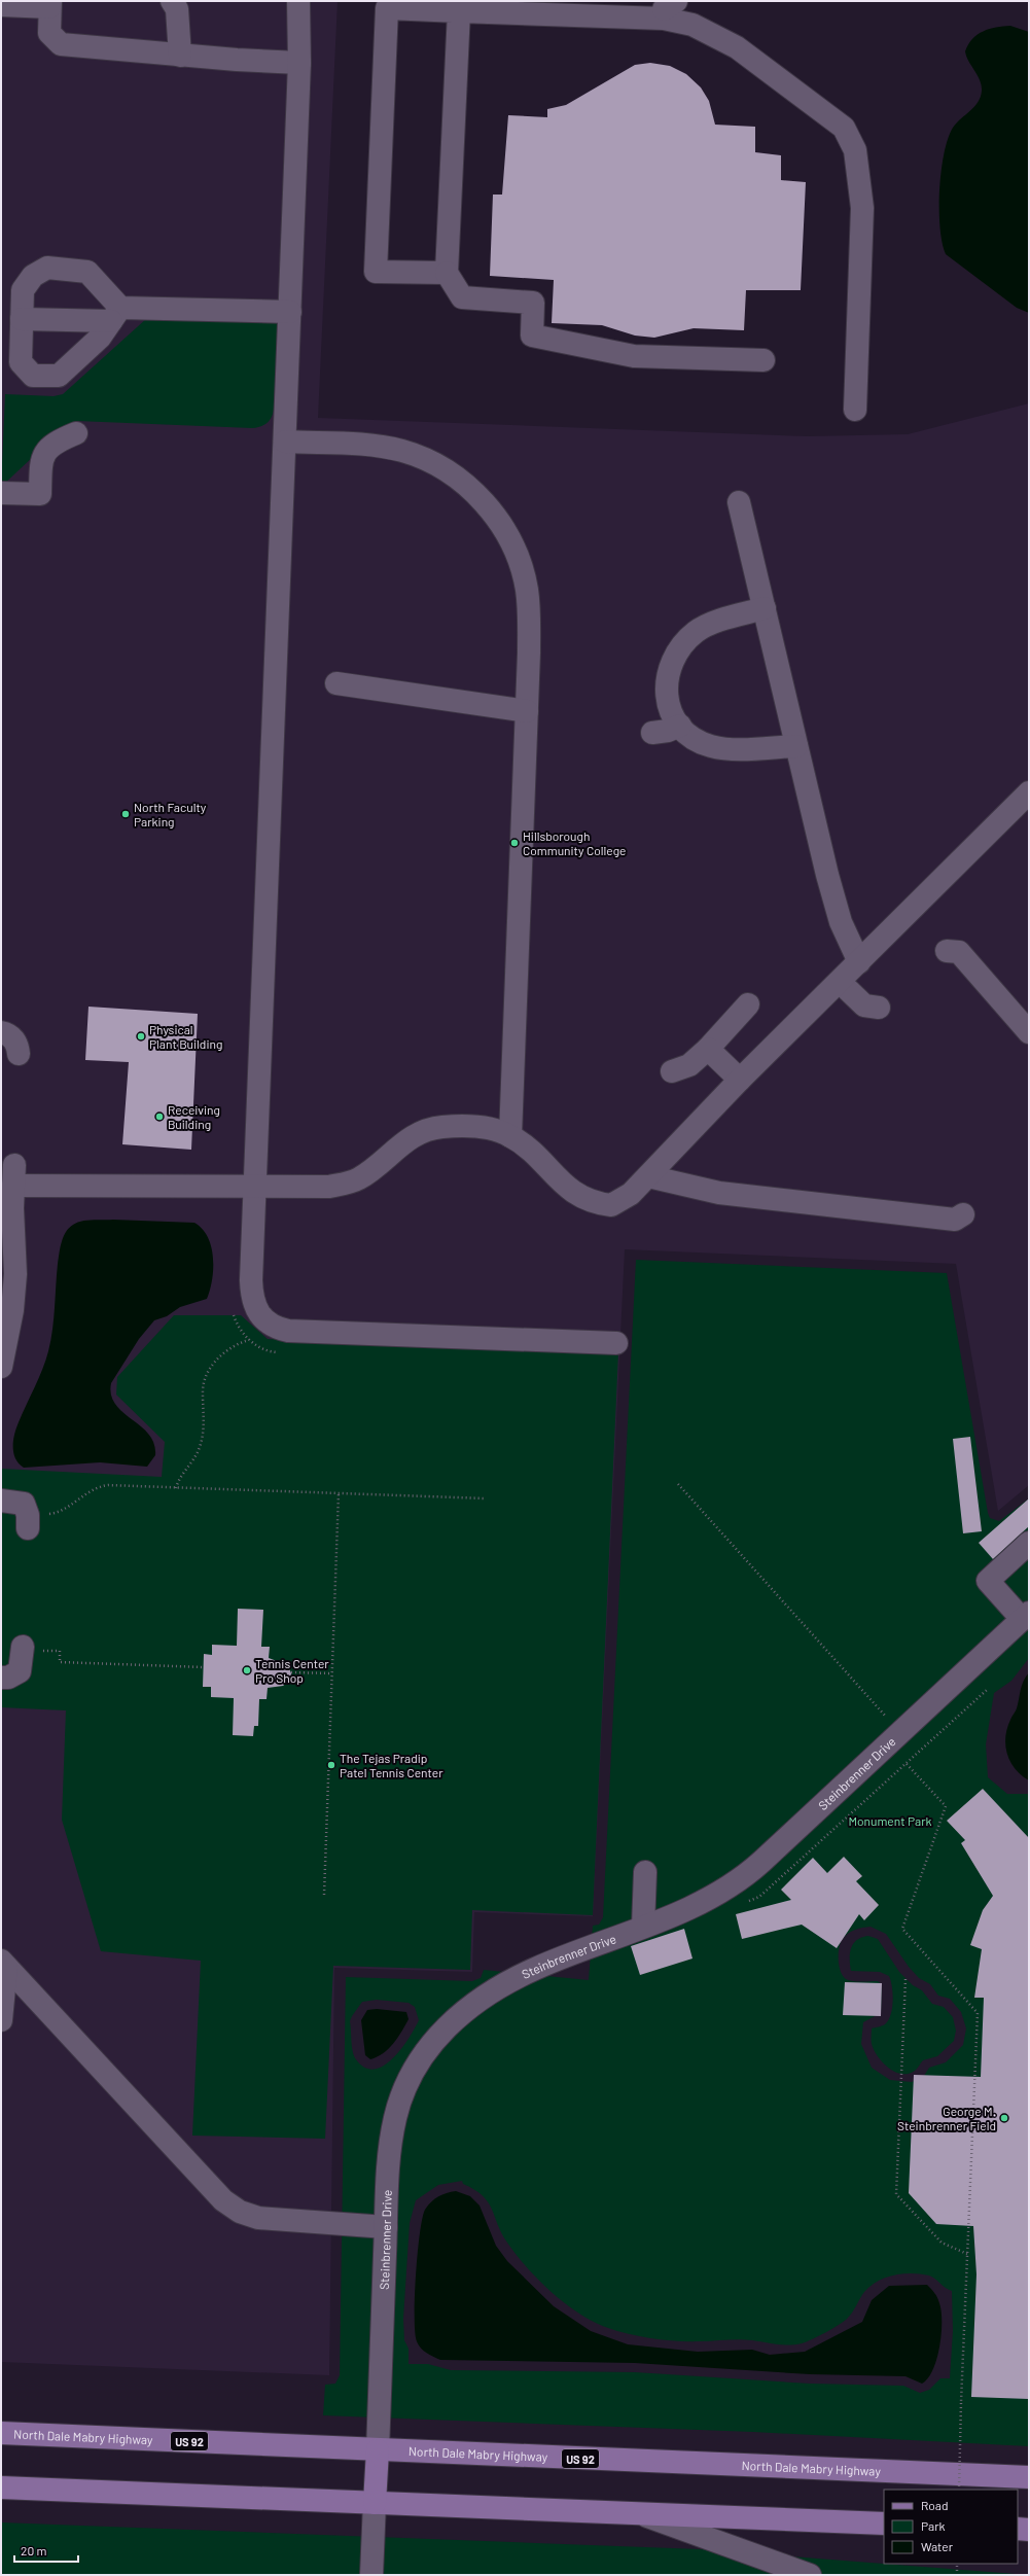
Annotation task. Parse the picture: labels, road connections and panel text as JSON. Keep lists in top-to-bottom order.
{
  "streets": {
    "main road": ["North Dale Mabry Highway", "US 92"],
    "lane": ["Steinbrenner Drive"]
  },
  "crossings": [
    ["Steinbrenner Drive", "North Dale Mabry Highway"]
  ],
  "parks": ["Monument Park"],
  "places": [
    "North Faculty Parking",
    "Hillsborough Community College",
    "Physical Plant Building",
    "Receiving Building",
    "Tennis Center Pro Shop",
    "The Tejas Pradip Patel Tennis Center",
    "George M. Steinbrenner Field"
  ],
  "legend": ["Road", "Park", "Water"],
  "scale_bar": "20 m"
}
